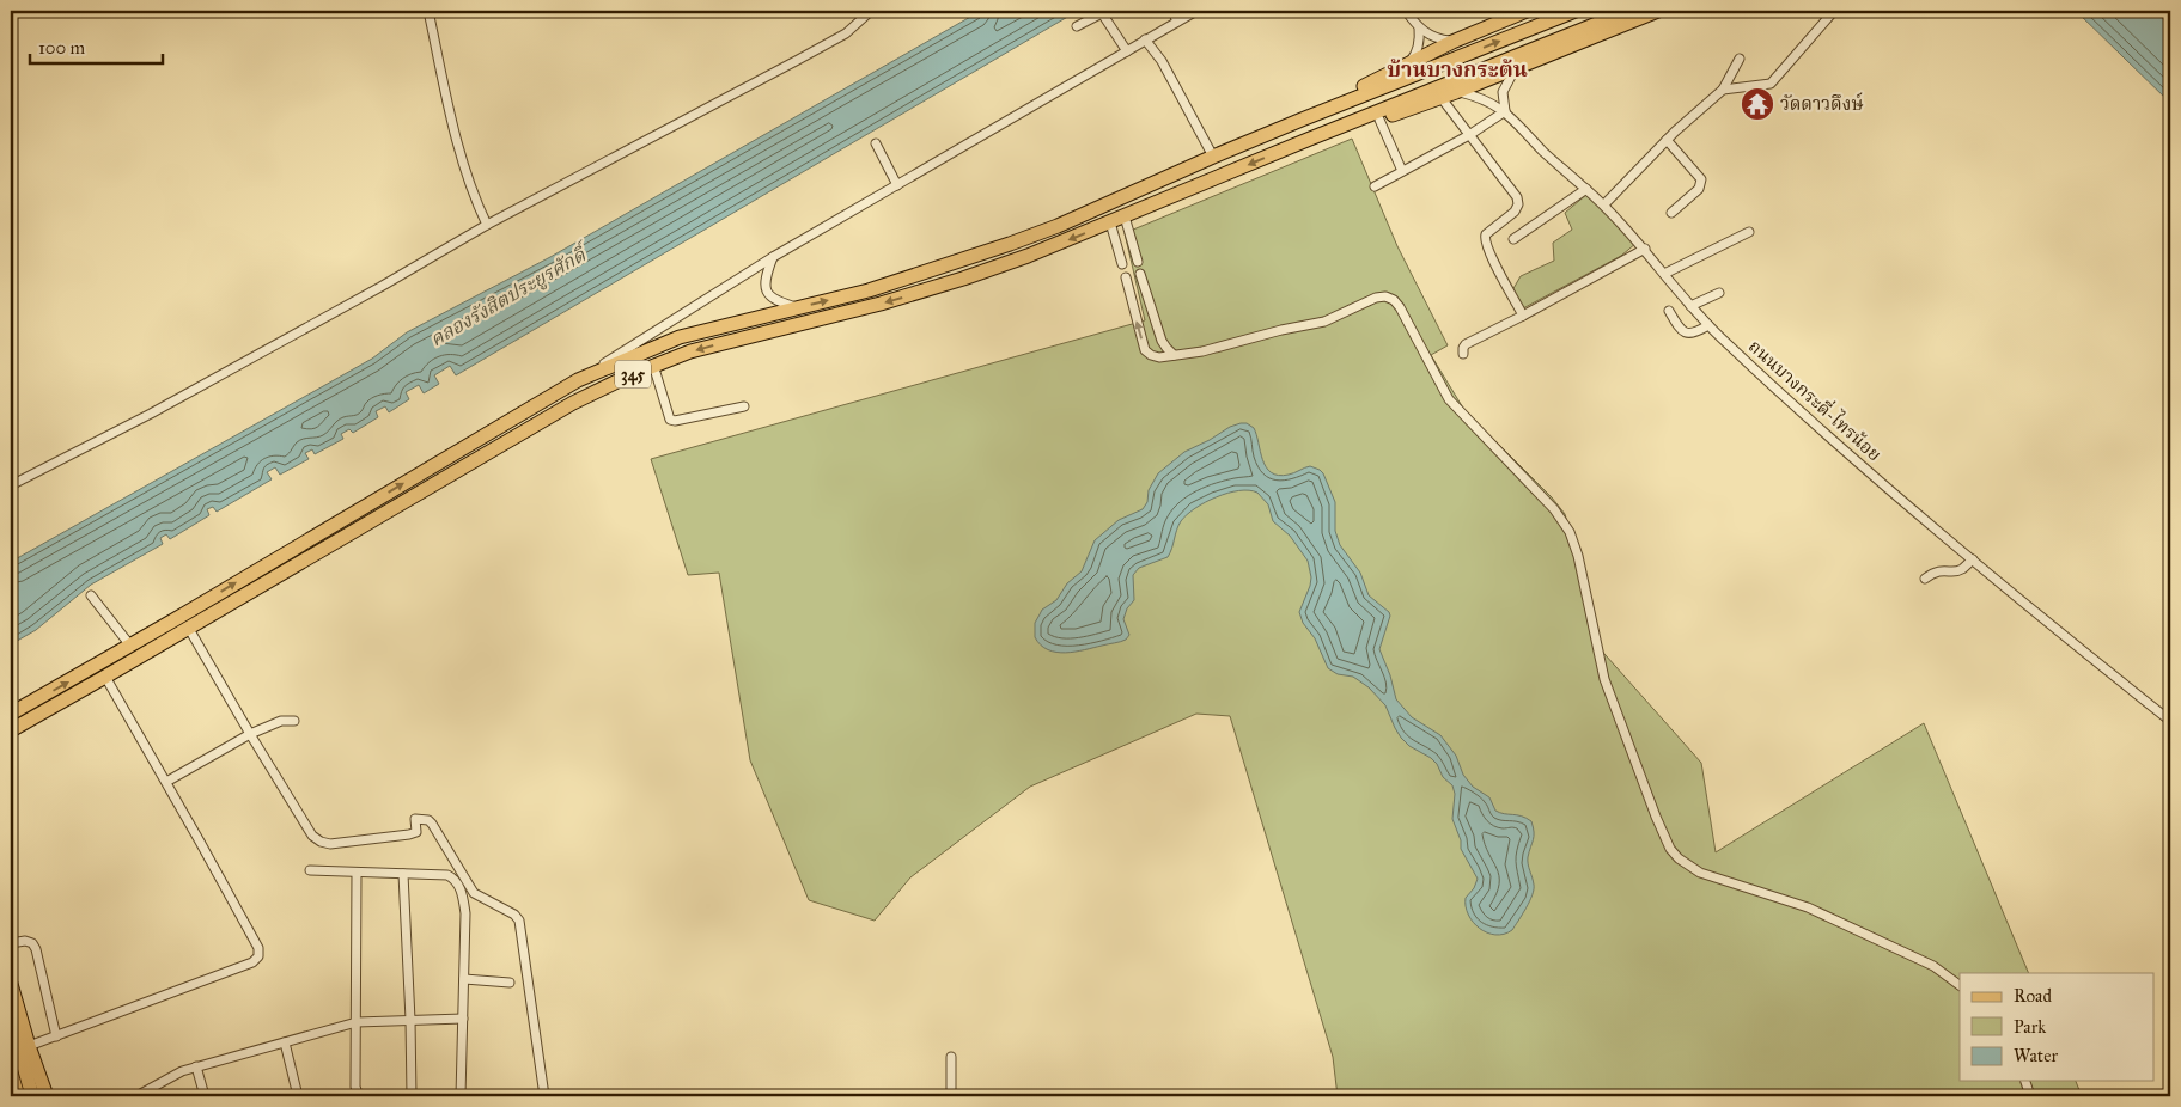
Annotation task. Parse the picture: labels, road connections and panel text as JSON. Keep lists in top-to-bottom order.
{
  "streets": {
    "main road": ["345"],
    "street": ["ถนนบางกระดี่-ไทรน้อย"]
  },
  "districts": ["บ้านบางกระต้น"],
  "water": ["คลองรังสิตประยูรศักดิ์"],
  "places": {
    "temple": ["วัดดาวดึงษ์"]
  },
  "legend": ["Road", "Park", "Water"],
  "scale_bar": "100 m"
}
